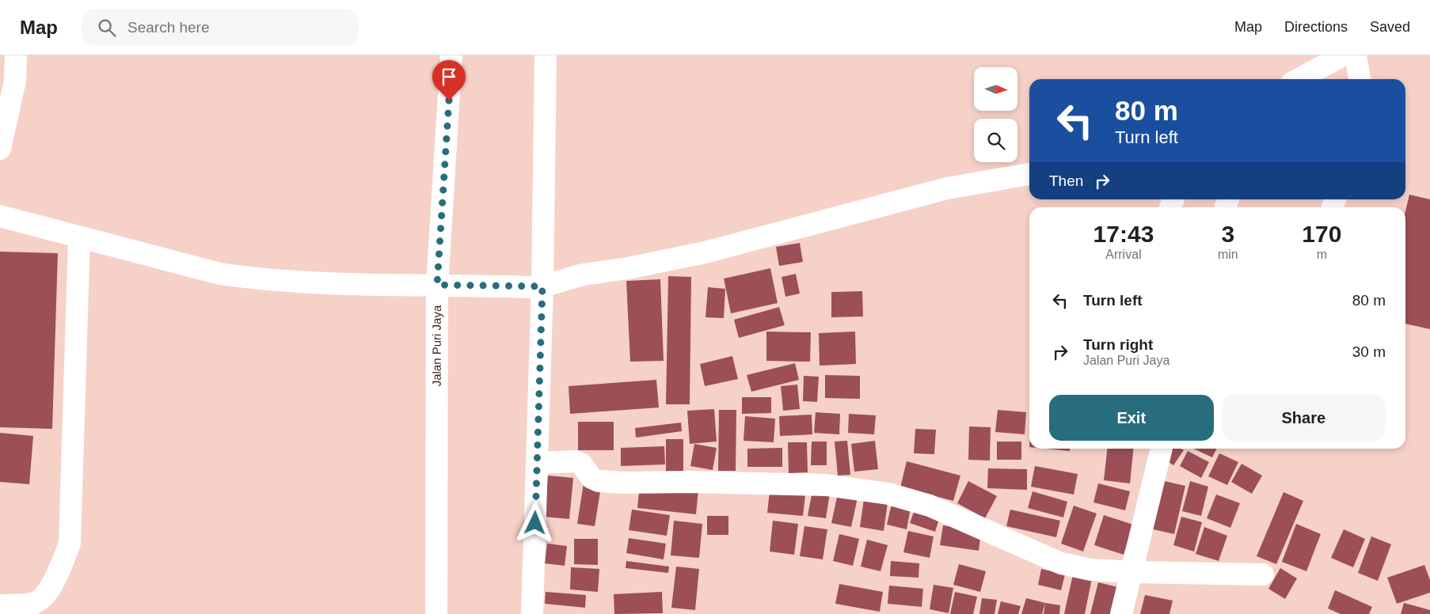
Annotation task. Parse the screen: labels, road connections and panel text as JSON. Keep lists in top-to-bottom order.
{
  "streets": {
    "street": ["Jalan Puri Jaya"]
  },
  "north": "right",
  "page": {
    "header": "Map",
    "search": "Search here",
    "nav": ["Map", "Directions", "Saved"],
    "turn": ["80 m", "Turn left"],
    "then": "Then",
    "eta": [
      "17:43",
      "Arrival",
      "3",
      "min",
      "170",
      "m"
    ],
    "list": [
      {
        "name": "Turn left",
        "value": "80 m"
      },
      {
        "name": "Turn right",
        "note": "Jalan Puri Jaya",
        "value": "30 m"
      }
    ],
    "buttons": ["Exit", "Share"]
  }
}
